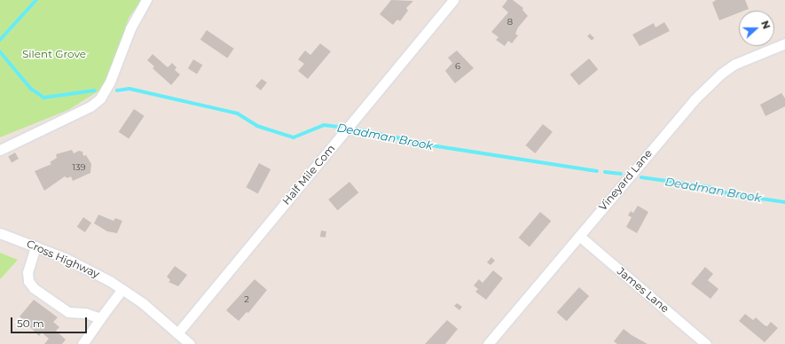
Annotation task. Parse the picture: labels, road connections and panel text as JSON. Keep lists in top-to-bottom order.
{
  "streets": {
    "street": [
      "Half Mile Com",
      "Vineyard Lane",
      "Cross Highway",
      "James Lane"
    ]
  },
  "crossings": [
    ["Half Mile Com", "Cross Highway"],
    ["Vineyard Lane", "James Lane"]
  ],
  "water": ["Deadman Brook"],
  "parks": ["Silent Grove"],
  "house_numbers": [
    "8",
    "6",
    "139",
    "2"
  ],
  "scale_bar": "50 m",
  "north": "right"
}
